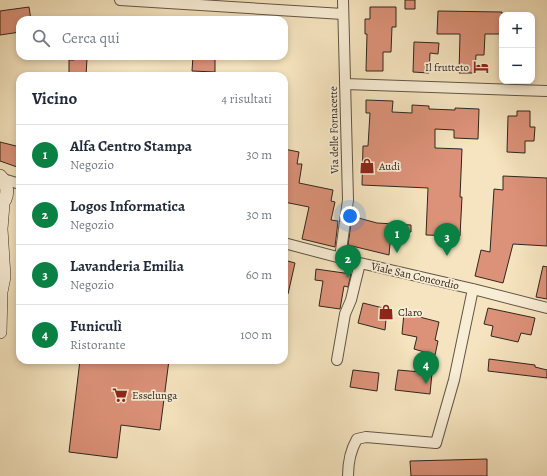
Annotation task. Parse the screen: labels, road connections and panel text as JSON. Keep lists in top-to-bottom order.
{
  "streets": {
    "street": ["Via delle Fornacette", "Viale San Concordio"]
  },
  "crossings": [
    ["Via delle Fornacette", "Viale San Concordio"]
  ],
  "places": {
    "hotel": ["Il frutteto"],
    "shop": ["Audi", "Claro"],
    "supermarket": ["Esselunga"]
  },
  "page": {
    "map_buttons": ["+", "−"],
    "search": "Cerca qui",
    "heading": ["Vicino", "4 risultati"],
    "list": [
      {
        "mark": "1",
        "name": "Alfa Centro Stampa",
        "note": "Negozio",
        "value": "30 m"
      },
      {
        "mark": "2",
        "name": "Logos Informatica",
        "note": "Negozio",
        "value": "30 m"
      },
      {
        "mark": "3",
        "name": "Lavanderia Emilia",
        "note": "Negozio",
        "value": "60 m"
      },
      {
        "mark": "4",
        "name": "Funiculì",
        "note": "Ristorante",
        "value": "100 m"
      }
    ],
    "pins": [
      "1",
      "3",
      "2",
      "4"
    ]
  }
}
